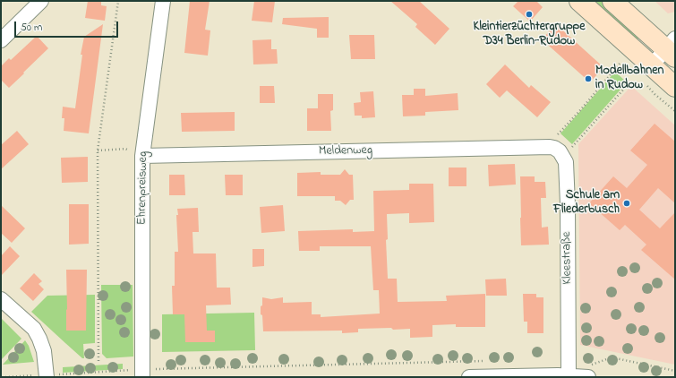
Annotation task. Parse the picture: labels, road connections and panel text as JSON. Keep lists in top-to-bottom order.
{
  "streets": {
    "street": ["Meldenweg", "Ehrenpreisweg", "Kleestraße"]
  },
  "crossings": [
    ["Meldenweg", "Ehrenpreisweg"],
    ["Meldenweg", "Kleestraße"]
  ],
  "places": ["Kleintierzüchtergruppe D34 Berlin-Rudow", "Modellbahnen in Rudow", "Schule am Fliederbusch"],
  "scale_bar": "50 m"
}
